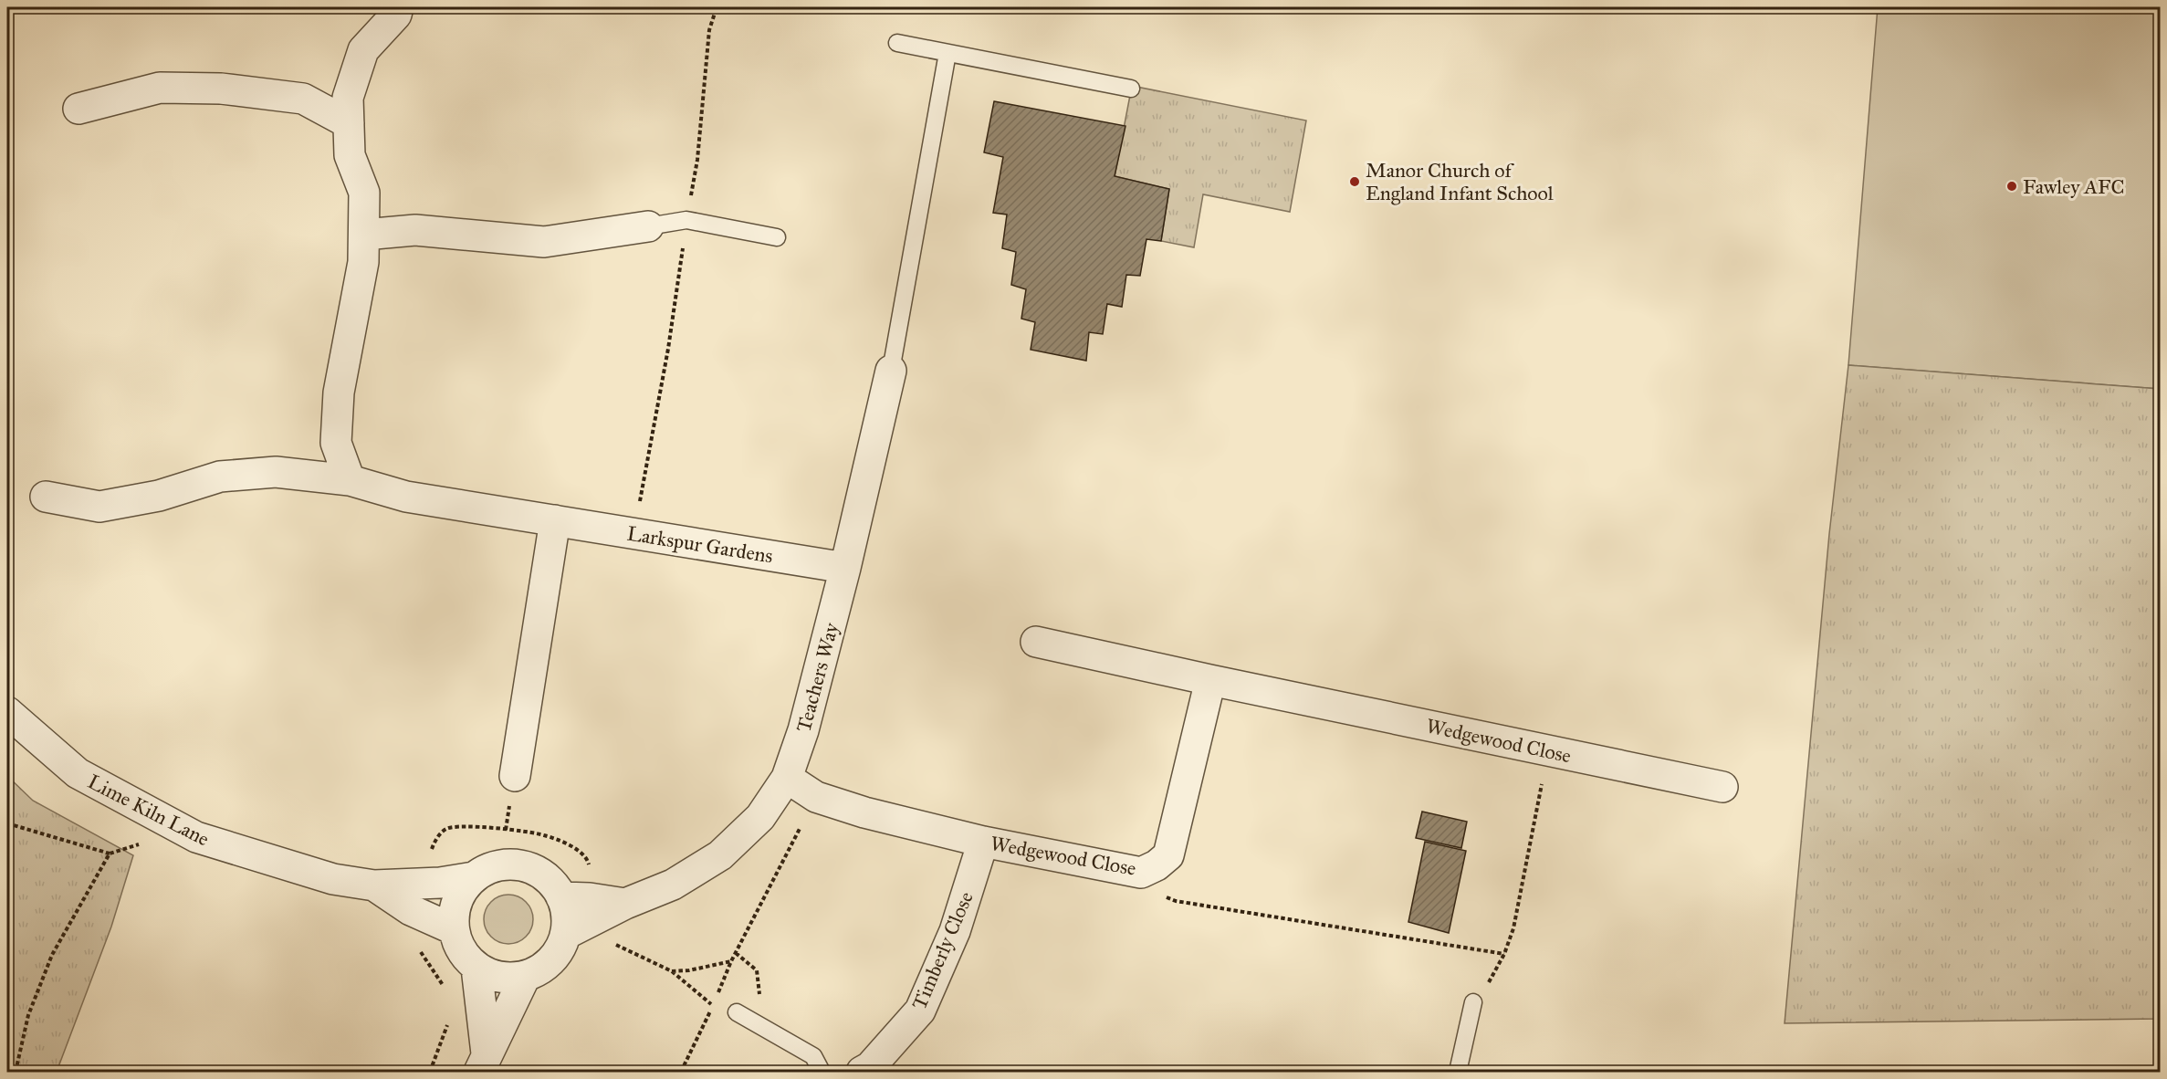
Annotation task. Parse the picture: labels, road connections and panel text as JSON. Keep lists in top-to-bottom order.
{
  "streets": {
    "street": [
      "Larkspur Gardens",
      "Teachers Way",
      "Wedgewood Close",
      "Lime Kiln Lane",
      "Timberly Close"
    ]
  },
  "crossings": [
    ["Larkspur Gardens", "Teachers Way"],
    ["Teachers Way", "Wedgewood Close"],
    ["Teachers Way", "Lime Kiln Lane"],
    ["Wedgewood Close", "Timberly Close"]
  ],
  "places": ["Manor Church of England Infant School", "Fawley AFC"]
}
